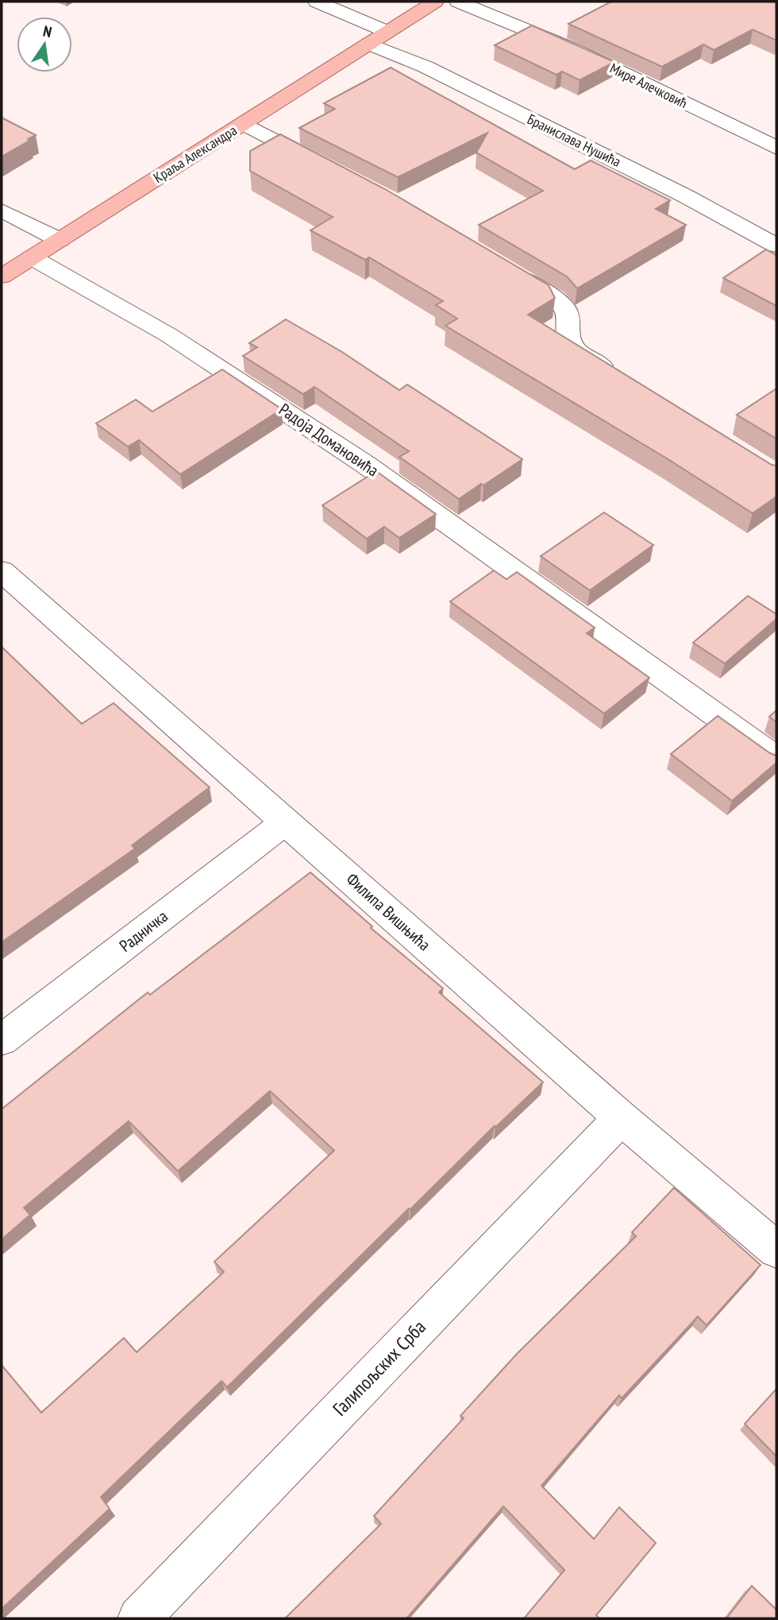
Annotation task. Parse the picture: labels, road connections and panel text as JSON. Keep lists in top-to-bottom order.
{
  "streets": {
    "main road": ["Краља Александра"],
    "street": [
      "Мире Алечковић",
      "Бранислава Нушића",
      "Радоја Домановића",
      "Филипа Вишњића",
      "Радничка",
      "Галипољских Срба"
    ]
  },
  "crossings": [
    ["Бранислава Нушића", "Краља Александра"],
    ["Краља Александра", "Радоја Домановића"],
    ["Филипа Вишњића", "Радничка"],
    ["Филипа Вишњића", "Галипољских Срба"]
  ],
  "north": "top"
}
